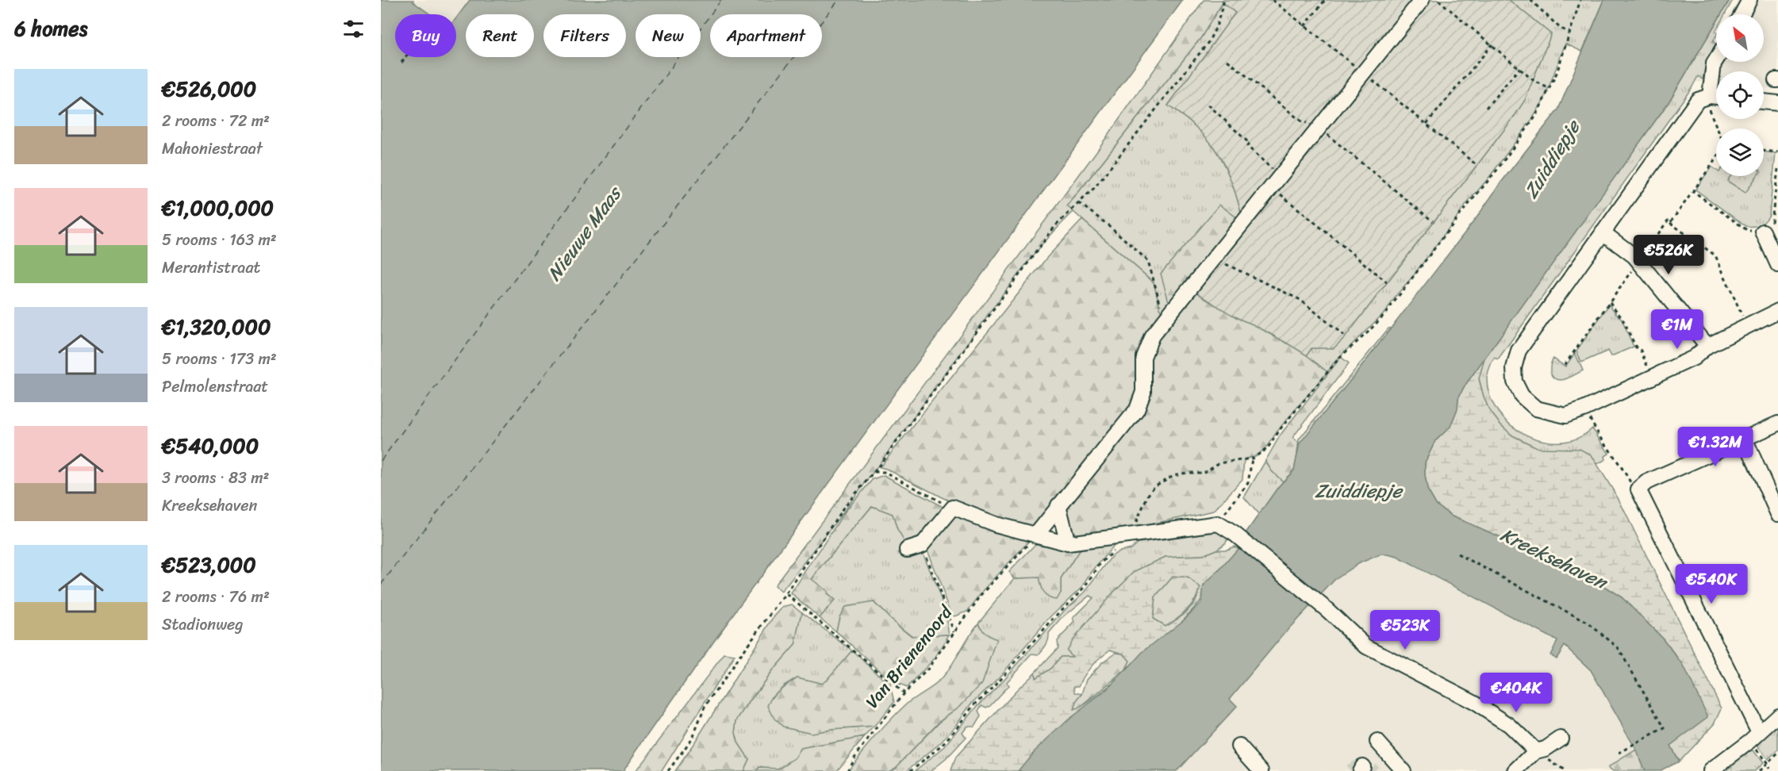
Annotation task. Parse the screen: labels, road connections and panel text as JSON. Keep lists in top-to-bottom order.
{
  "streets": {
    "path": ["Van Brienenoord"]
  },
  "water": ["Zuiddiepje", "Nieuwe Maas", "Kreeksehaven"],
  "north": "top left",
  "page": {
    "heading": "6 homes",
    "chip": [
      "Buy",
      "Rent",
      "Filters",
      "New",
      "Apartment"
    ],
    "list": [
      {
        "name": "€526,000",
        "note": "2 rooms · 72 m² · Mahoniestraat"
      },
      {
        "name": "€1,000,000",
        "note": "5 rooms · 163 m² · Merantistraat"
      },
      {
        "name": "€1,320,000",
        "note": "5 rooms · 173 m² · Pelmolenstraat"
      },
      {
        "name": "€540,000",
        "note": "3 rooms · 83 m² · Kreeksehaven"
      },
      {
        "name": "€523,000",
        "note": "2 rooms · 76 m² · Stadionweg"
      }
    ],
    "price": [
      "€526K",
      "€1M",
      "€1.32M",
      "€540K",
      "€523K",
      "€404K"
    ]
  }
}
